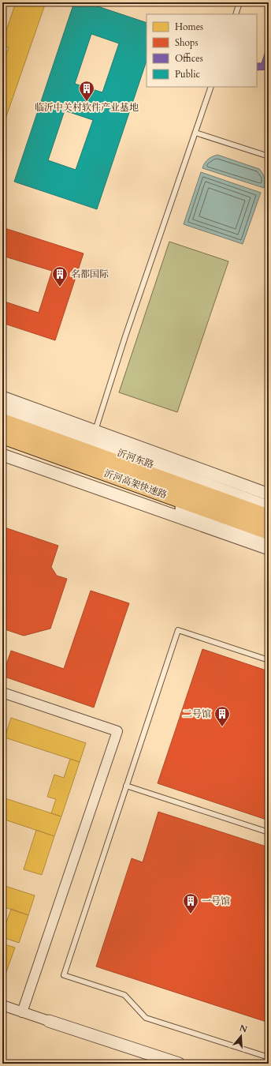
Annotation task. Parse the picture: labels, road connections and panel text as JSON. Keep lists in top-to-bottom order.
{
  "streets": {
    "highway": ["沂河高架快速路"],
    "main road": ["沂河东路"]
  },
  "places": {
    "building": [
      "临沂中关村软件产业基地",
      "名都国际",
      "二号馆",
      "一号馆"
    ]
  },
  "legend": [
    "Homes",
    "Shops",
    "Offices",
    "Public"
  ],
  "north": "top"
}
